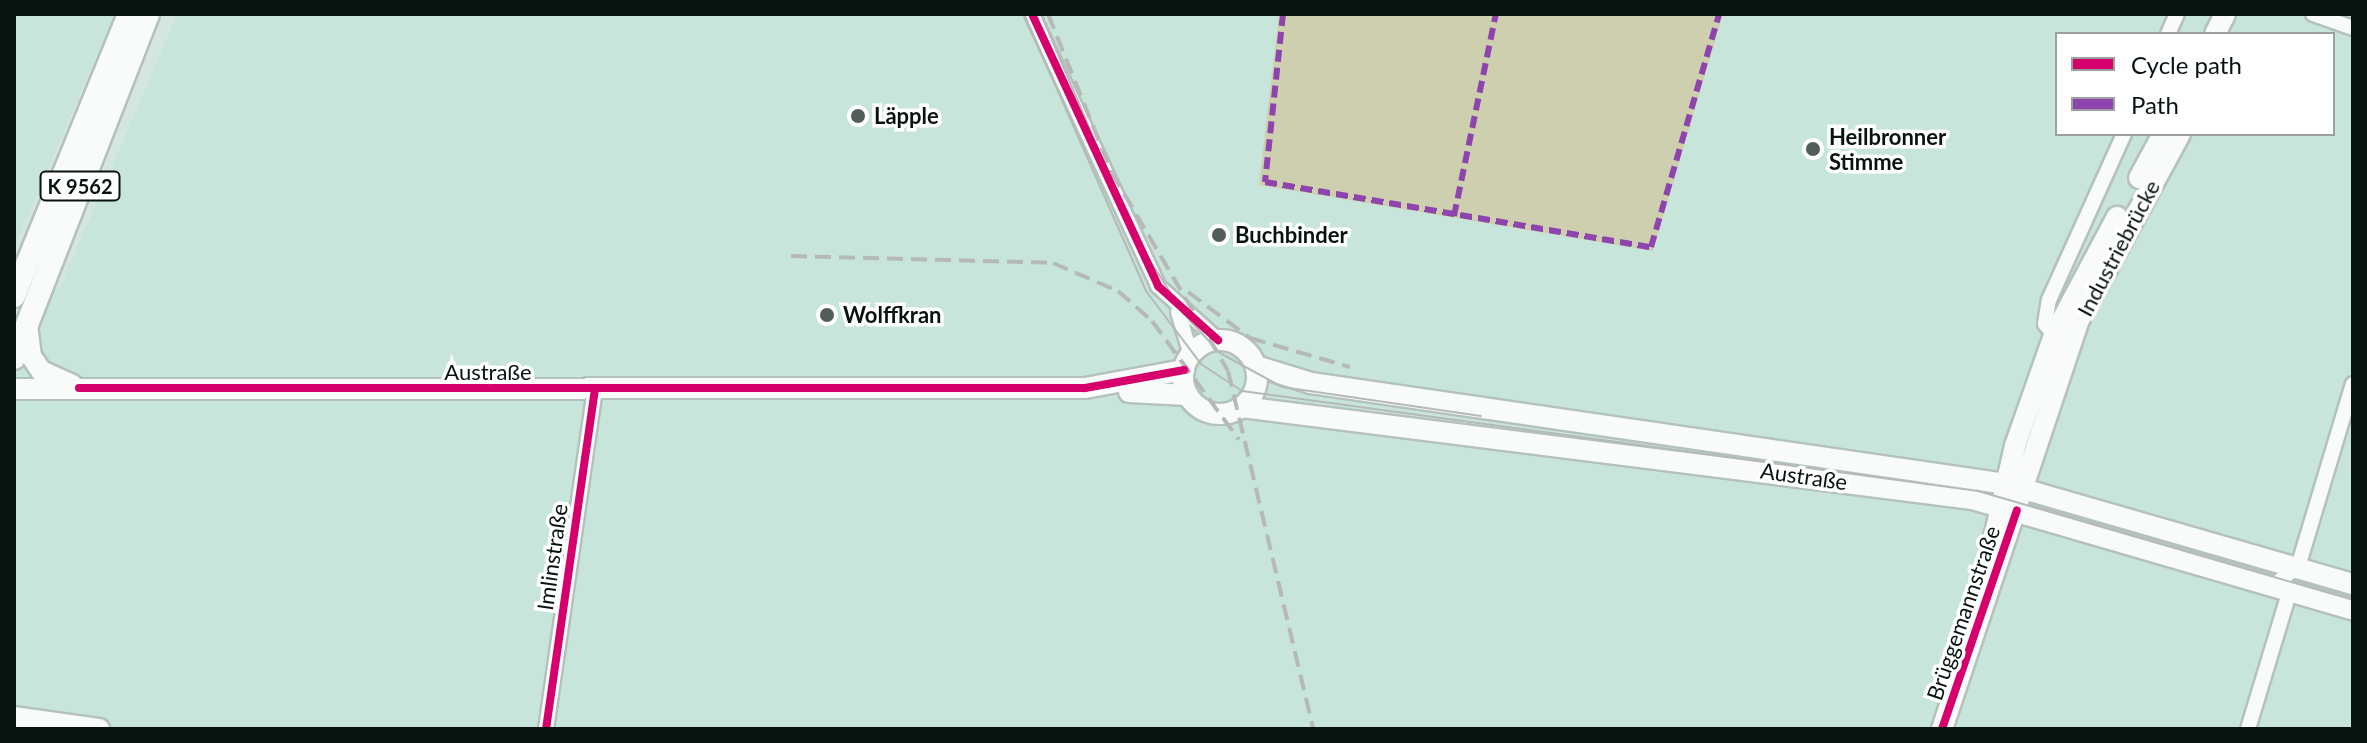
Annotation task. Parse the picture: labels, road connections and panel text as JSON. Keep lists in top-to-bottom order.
{
  "streets": {
    "main road": [
      "K 9562",
      "Industriebrücke",
      "Austraße",
      "Brüggemannstraße"
    ],
    "street": ["Imlinstraße"]
  },
  "crossings": [
    ["Industriebrücke", "Brüggemannstraße"],
    ["Austraße", "Imlinstraße"],
    ["Austraße", "Brüggemannstraße"]
  ],
  "places": [
    "Läpple",
    "Heilbronner Stimme",
    "Buchbinder",
    "Wolffkran"
  ],
  "legend": ["Cycle path", "Path"]
}
